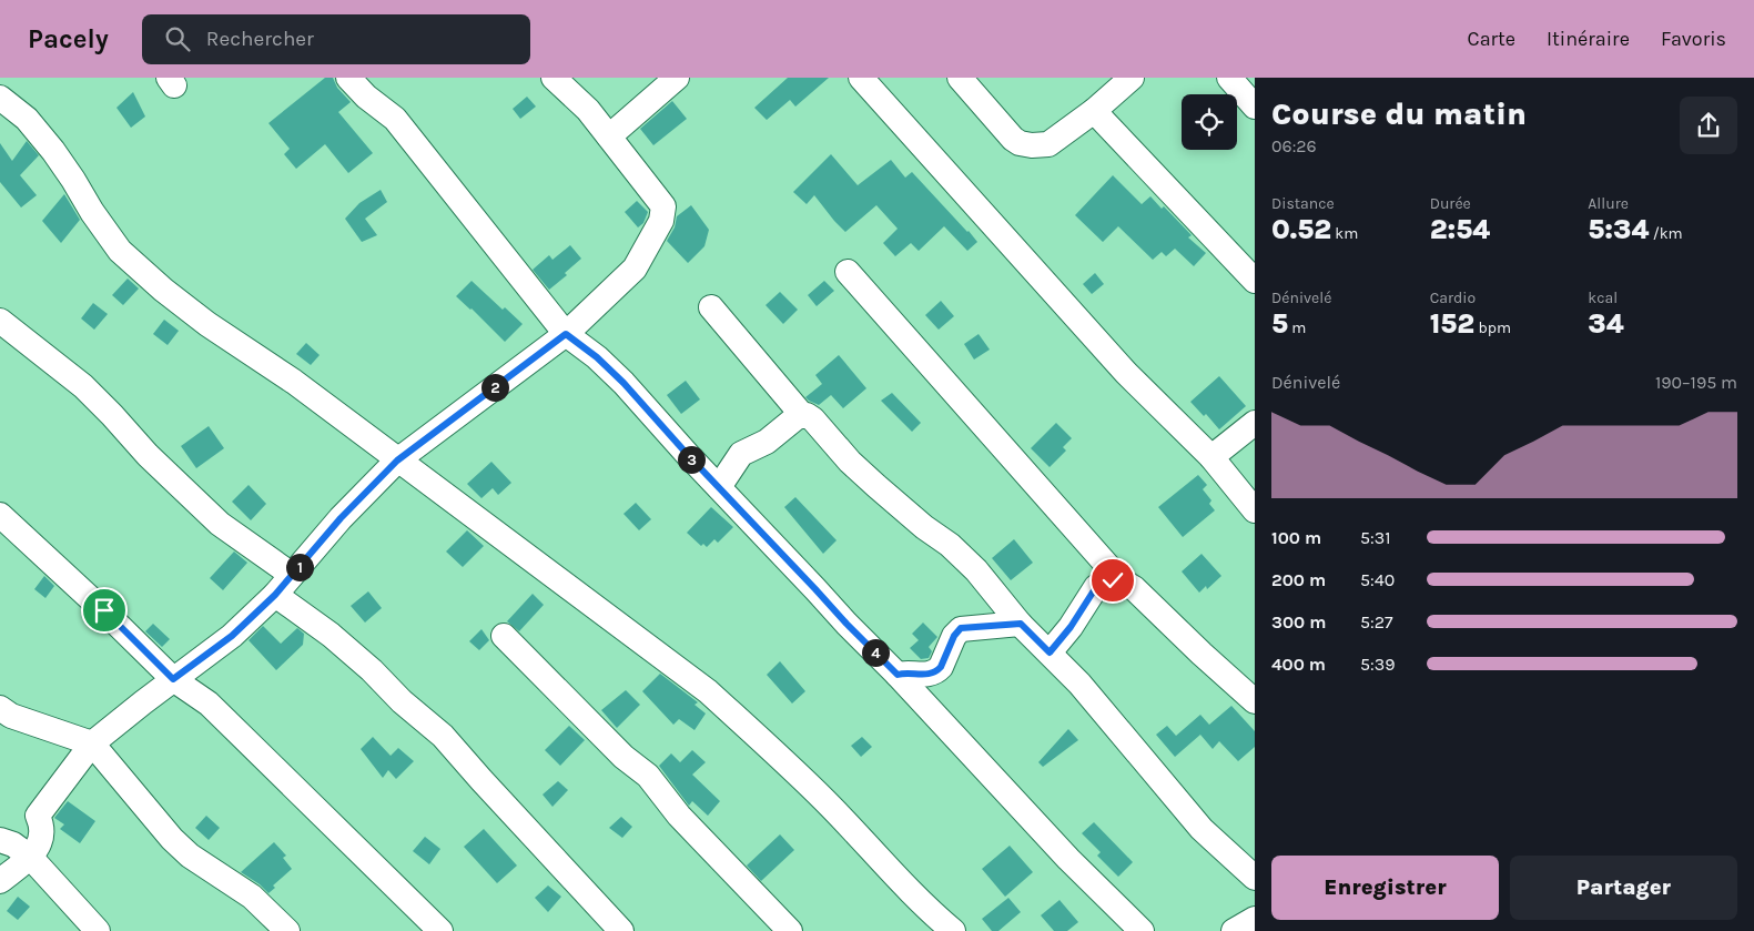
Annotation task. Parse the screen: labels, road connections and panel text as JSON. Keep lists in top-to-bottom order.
{
  "page": {
    "header": "Pacely",
    "search": "Rechercher",
    "nav": ["Carte", "Itinéraire", "Favoris"],
    "heading": ["Course du matin", "06:26"],
    "stats": [
      ["Distance", "0.52 km"],
      ["Durée", "2:54"],
      ["Allure", "5:34 /km"],
      ["Dénivelé", "5 m"],
      ["Cardio", "152 bpm"],
      ["kcal", "34"]
    ],
    "chart": ["Dénivelé", "190–195 m"],
    "pins": [
      "2",
      "3",
      "1",
      "4"
    ],
    "list": [
      {
        "name": "100 m",
        "note": "5:31"
      },
      {
        "name": "200 m",
        "note": "5:40"
      },
      {
        "name": "300 m",
        "note": "5:27"
      },
      {
        "name": "400 m",
        "note": "5:39"
      }
    ],
    "buttons": ["Enregistrer", "Partager"]
  }
}
